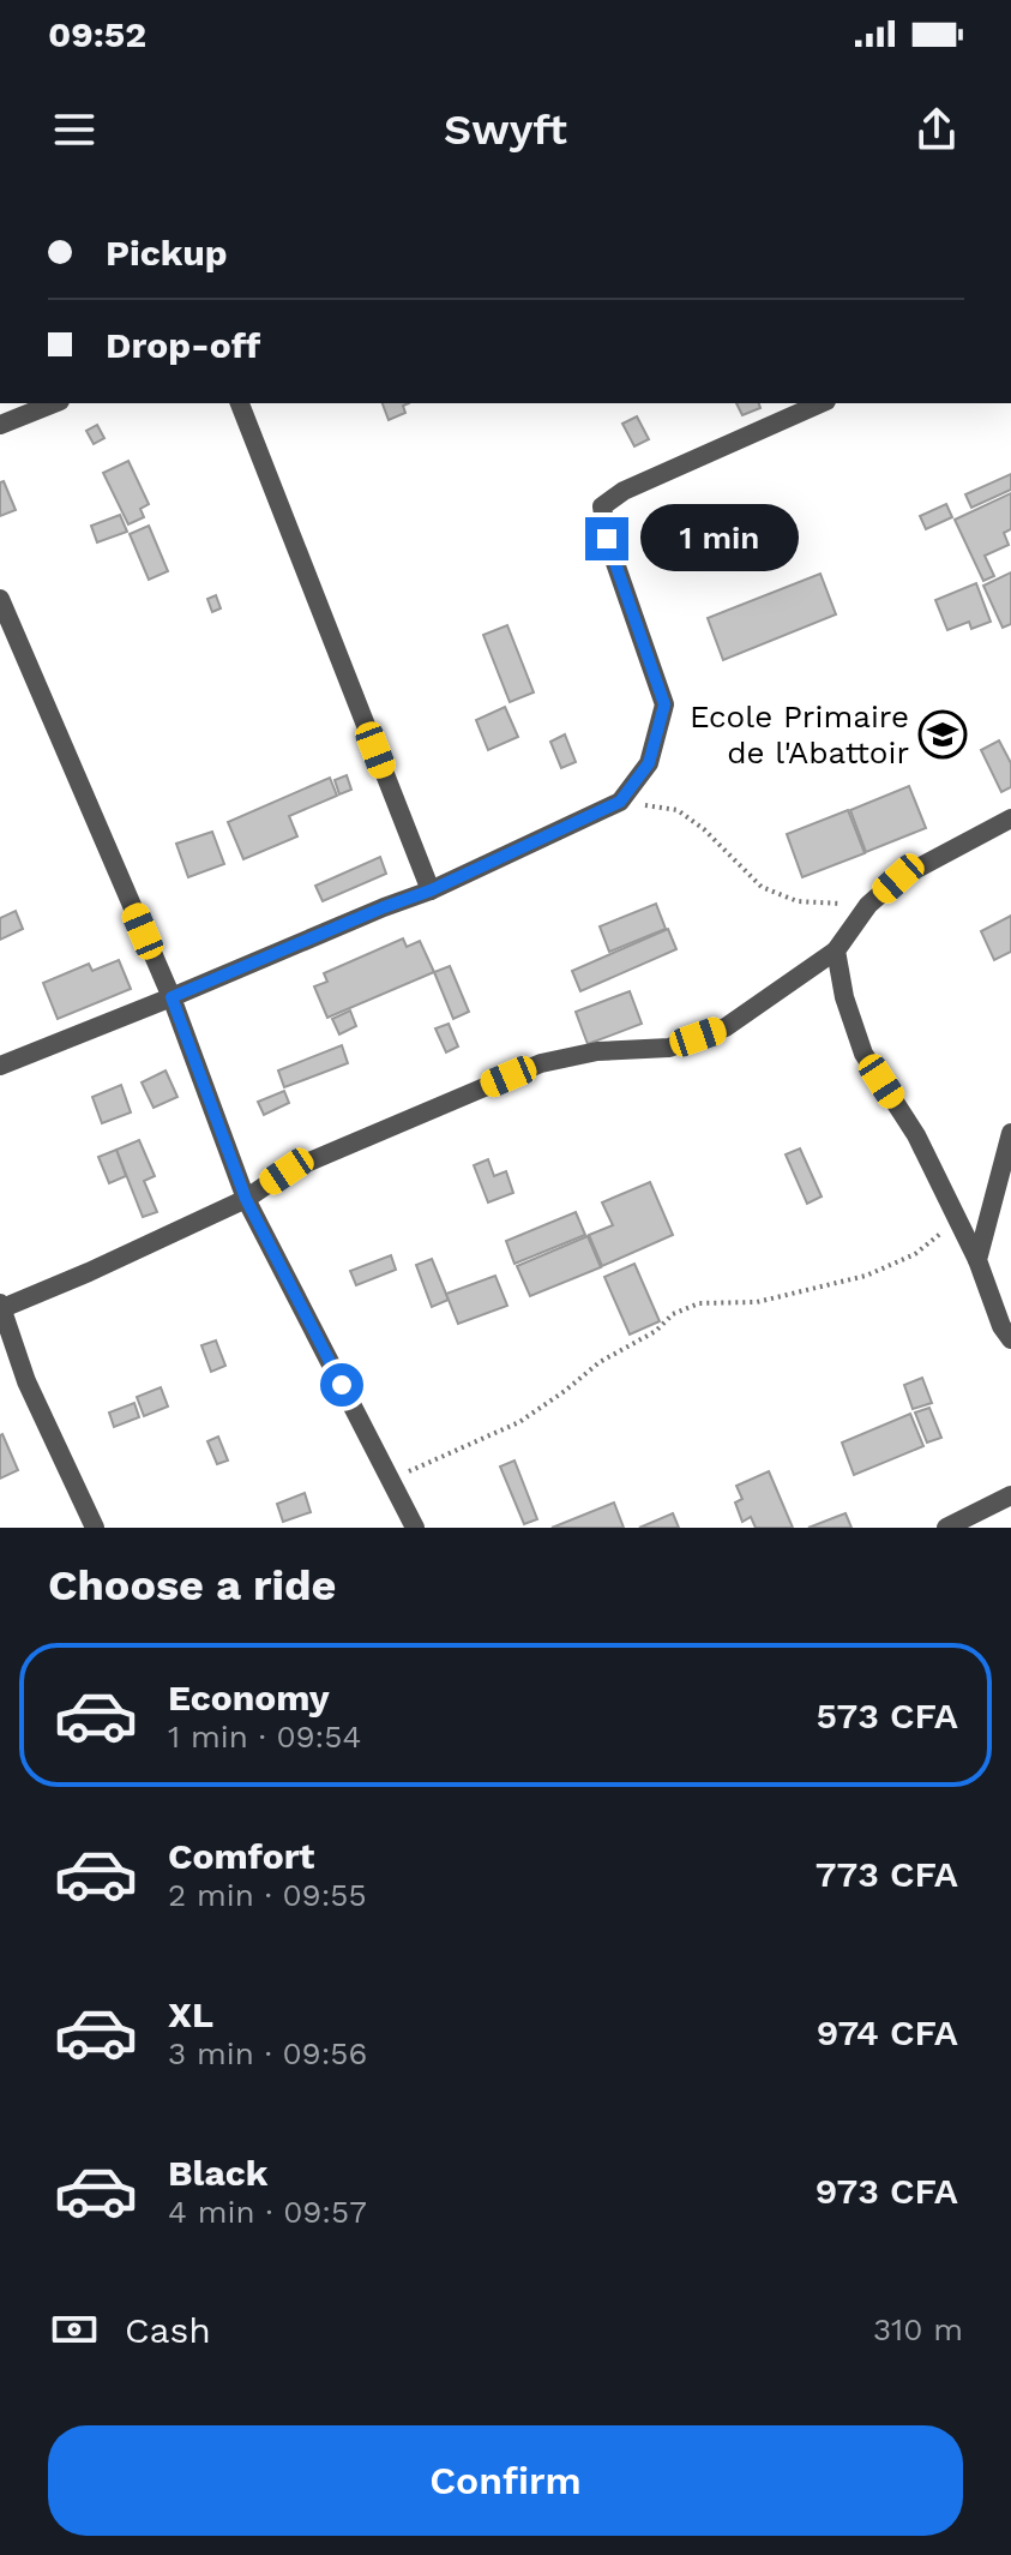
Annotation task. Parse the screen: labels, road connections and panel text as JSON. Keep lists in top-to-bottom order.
{
  "places": {
    "school or university": ["Ecole Primaire de l'Abattoir"]
  },
  "page": {
    "status": "09:52",
    "header": "Swyft",
    "banner": ["Pickup", "Drop-off"],
    "bubble": "1 min",
    "heading": "Choose a ride",
    "list": [
      {
        "name": "Economy",
        "note": "1 min · 09:54",
        "value": "573 CFA"
      },
      {
        "name": "Comfort",
        "note": "2 min · 09:55",
        "value": "773 CFA"
      },
      {
        "name": "XL",
        "note": "3 min · 09:56",
        "value": "974 CFA"
      },
      {
        "name": "Black",
        "note": "4 min · 09:57",
        "value": "973 CFA"
      }
    ],
    "pay": ["Cash", "310 m"],
    "buttons": "Confirm"
  }
}
